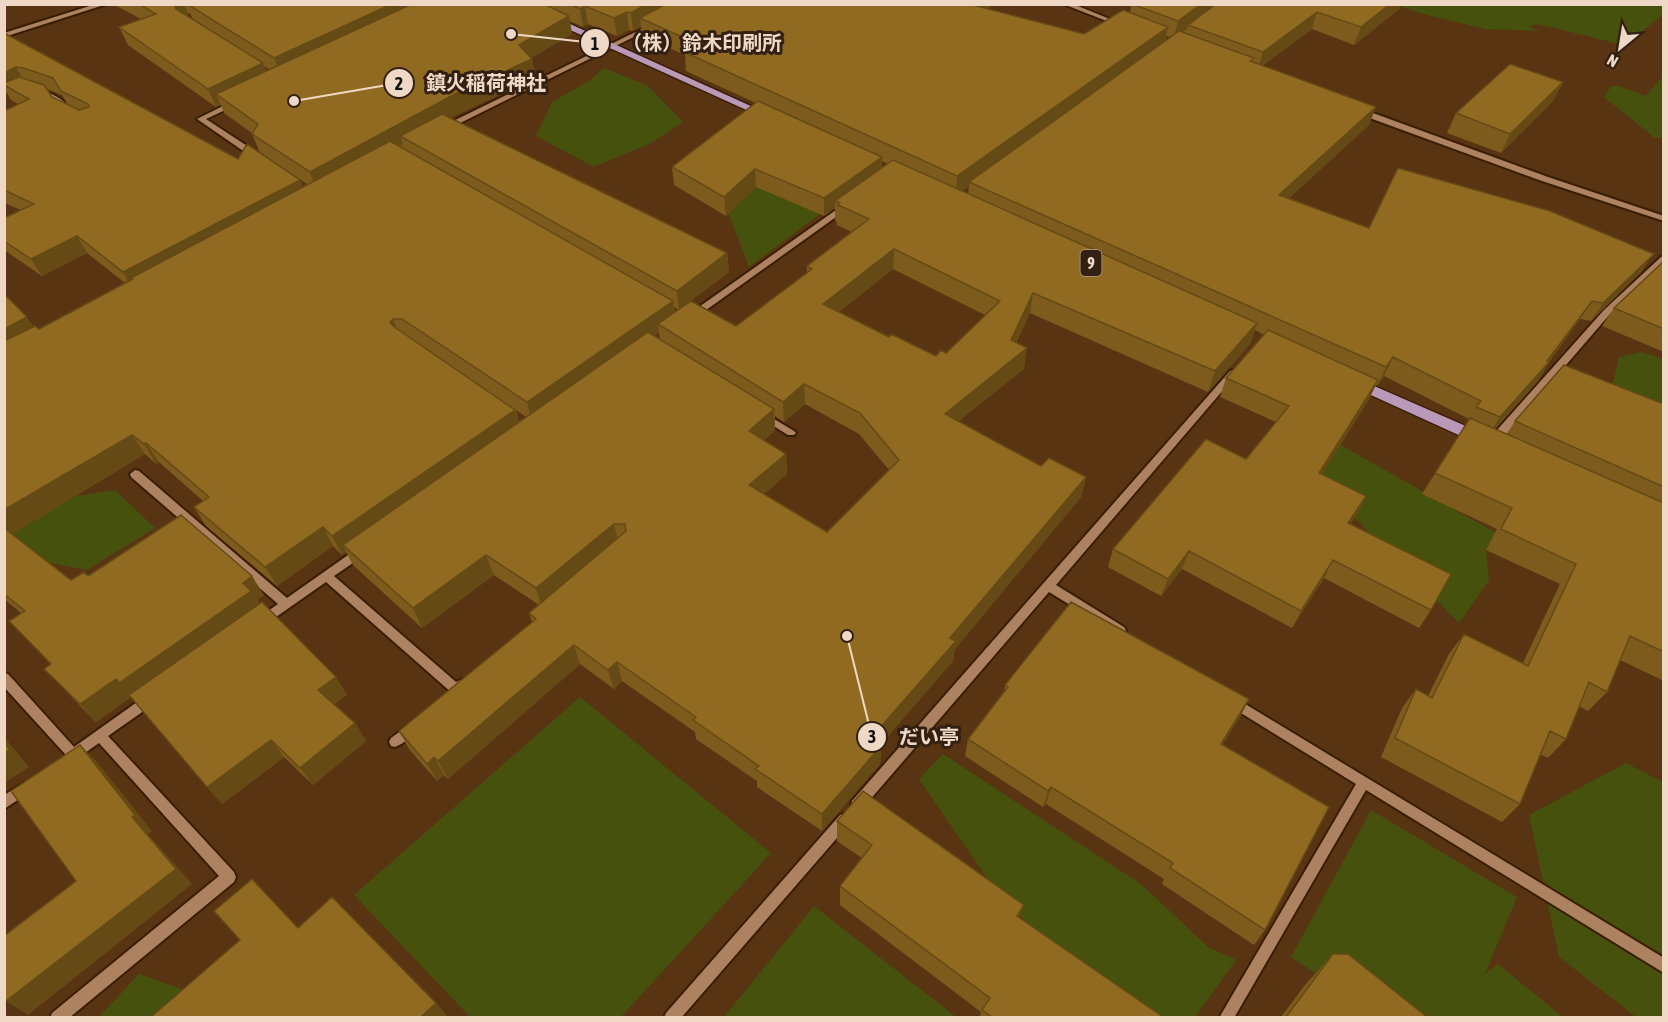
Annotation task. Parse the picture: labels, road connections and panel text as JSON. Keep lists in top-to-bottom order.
{
  "places": ["（株）鈴木印刷所", "鎮火稲荷神社", "だい亭"],
  "north": "bottom left"
}
